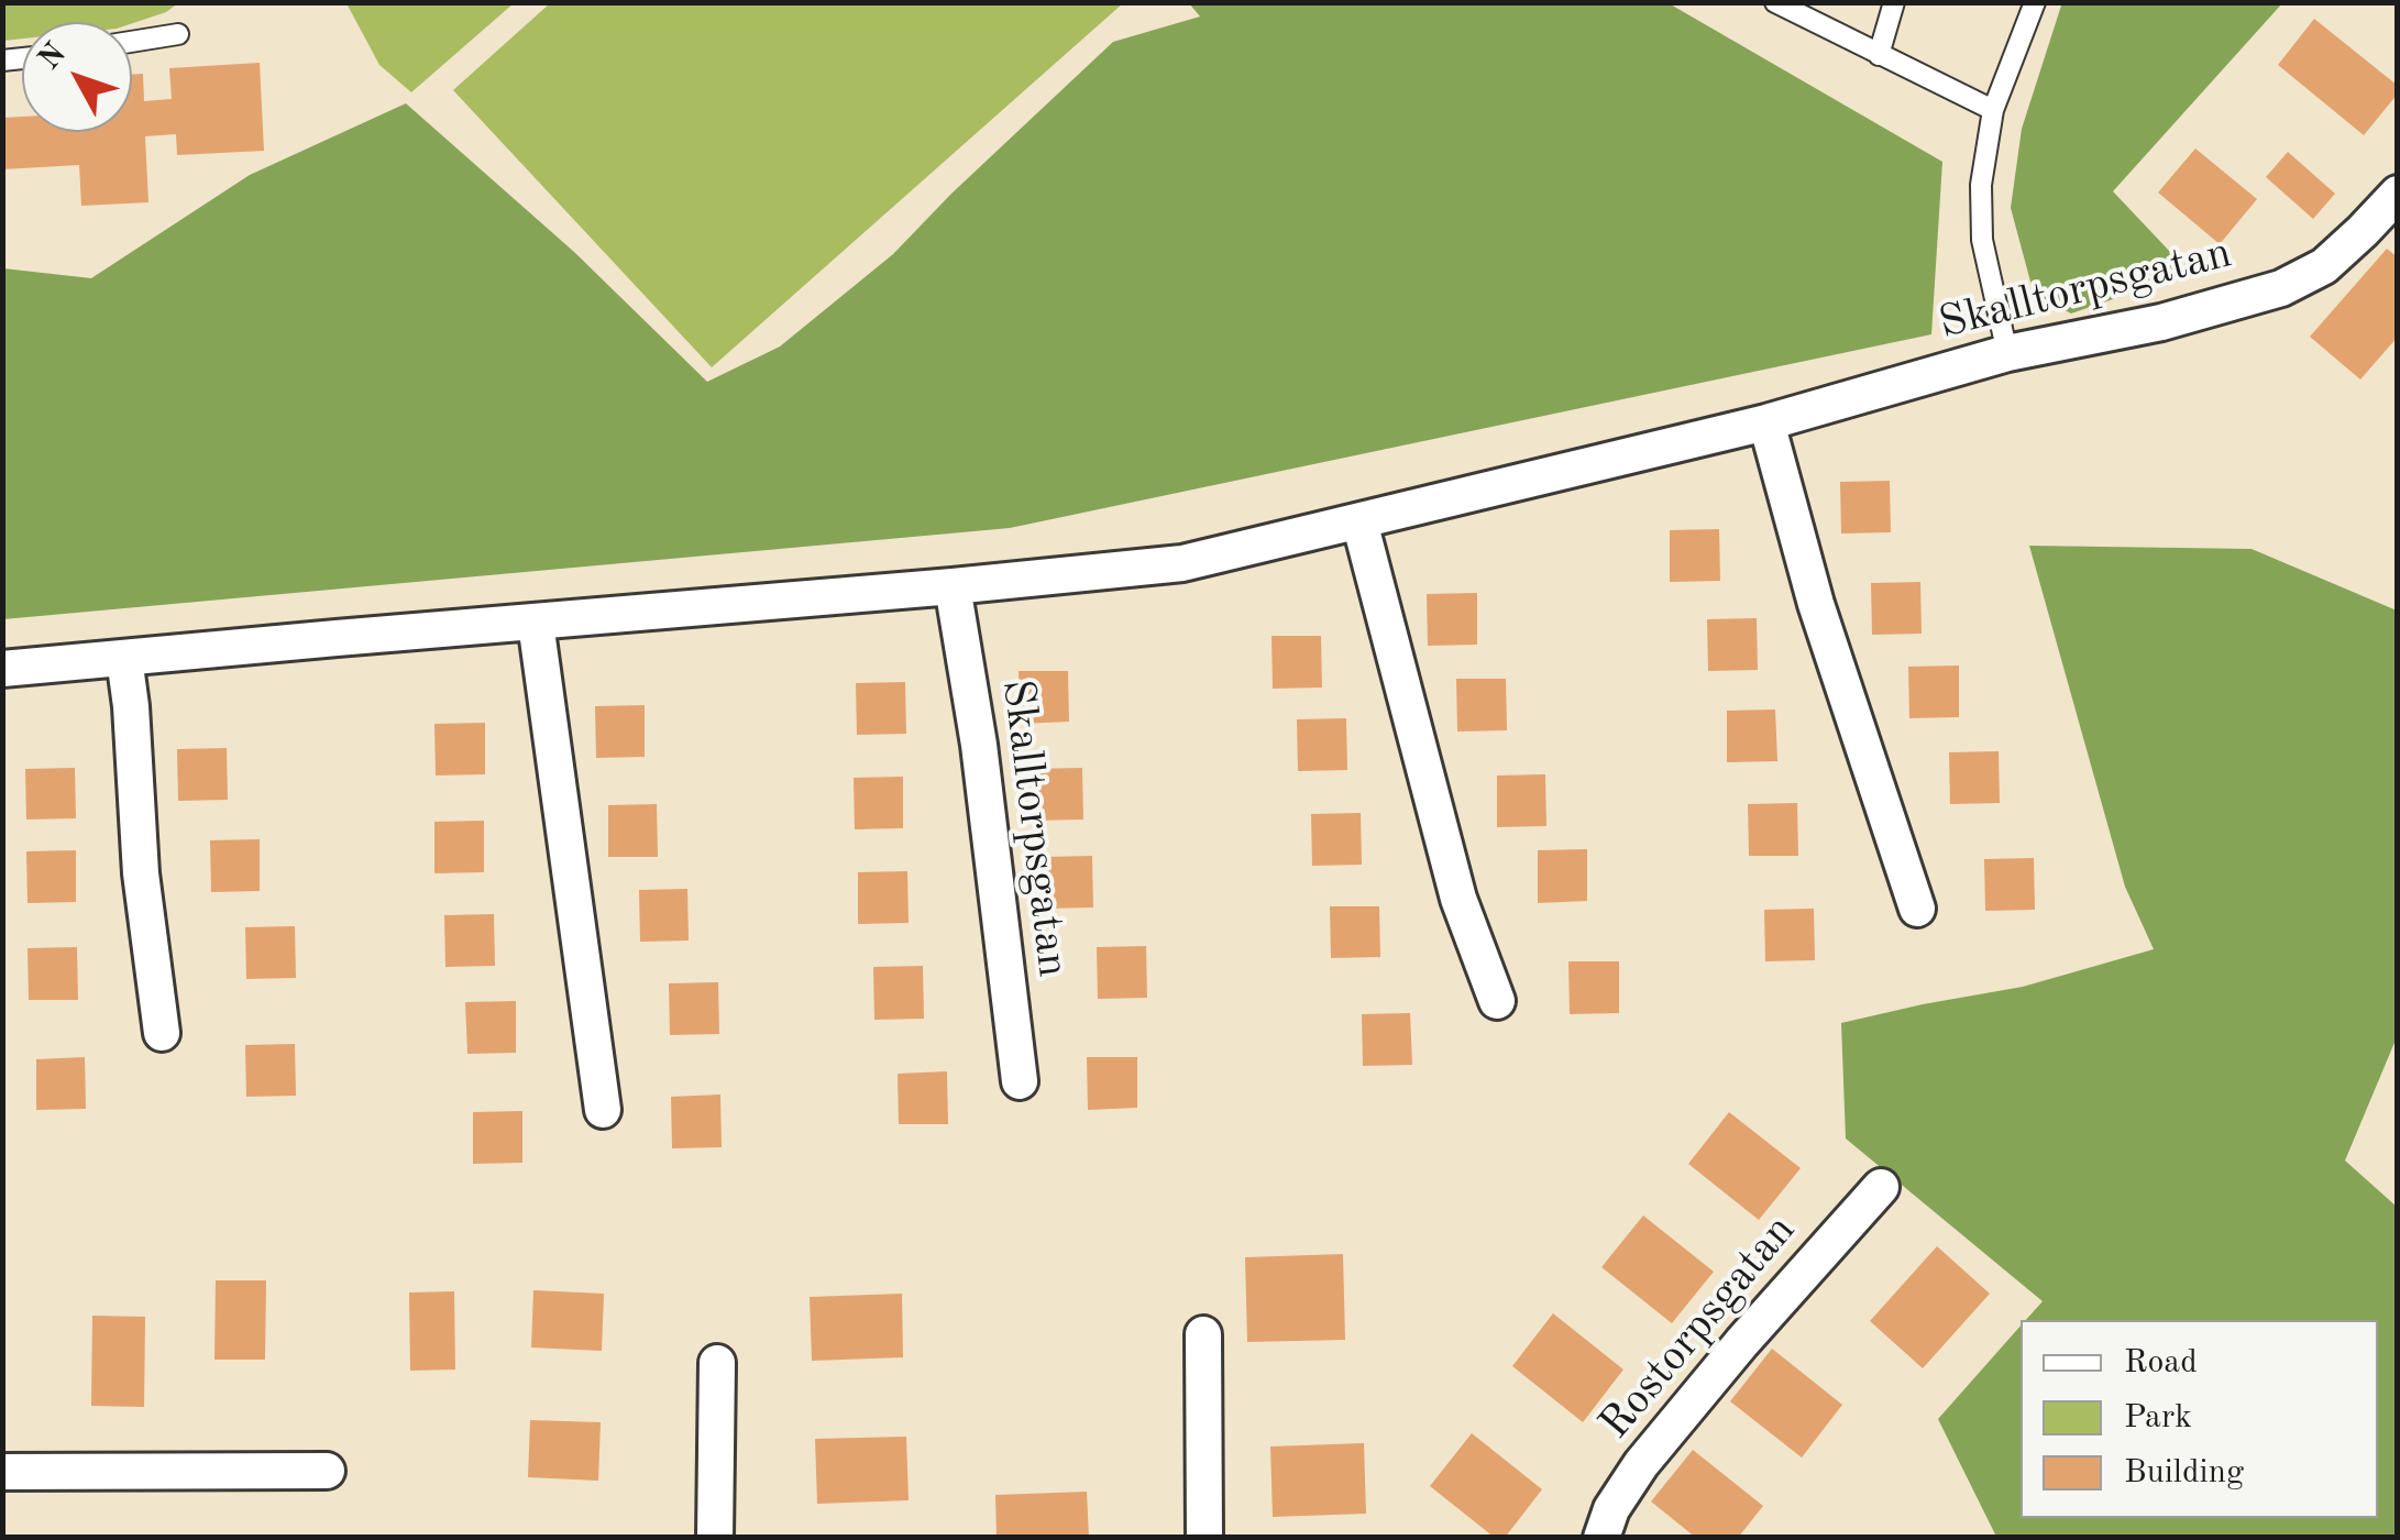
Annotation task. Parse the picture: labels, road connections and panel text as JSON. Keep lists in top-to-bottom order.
{
  "streets": {
    "street": ["Skalltorpsgatan", "Rostorpsgatan"]
  },
  "legend": ["Road", "Park", "Building"],
  "north": "top left"
}
